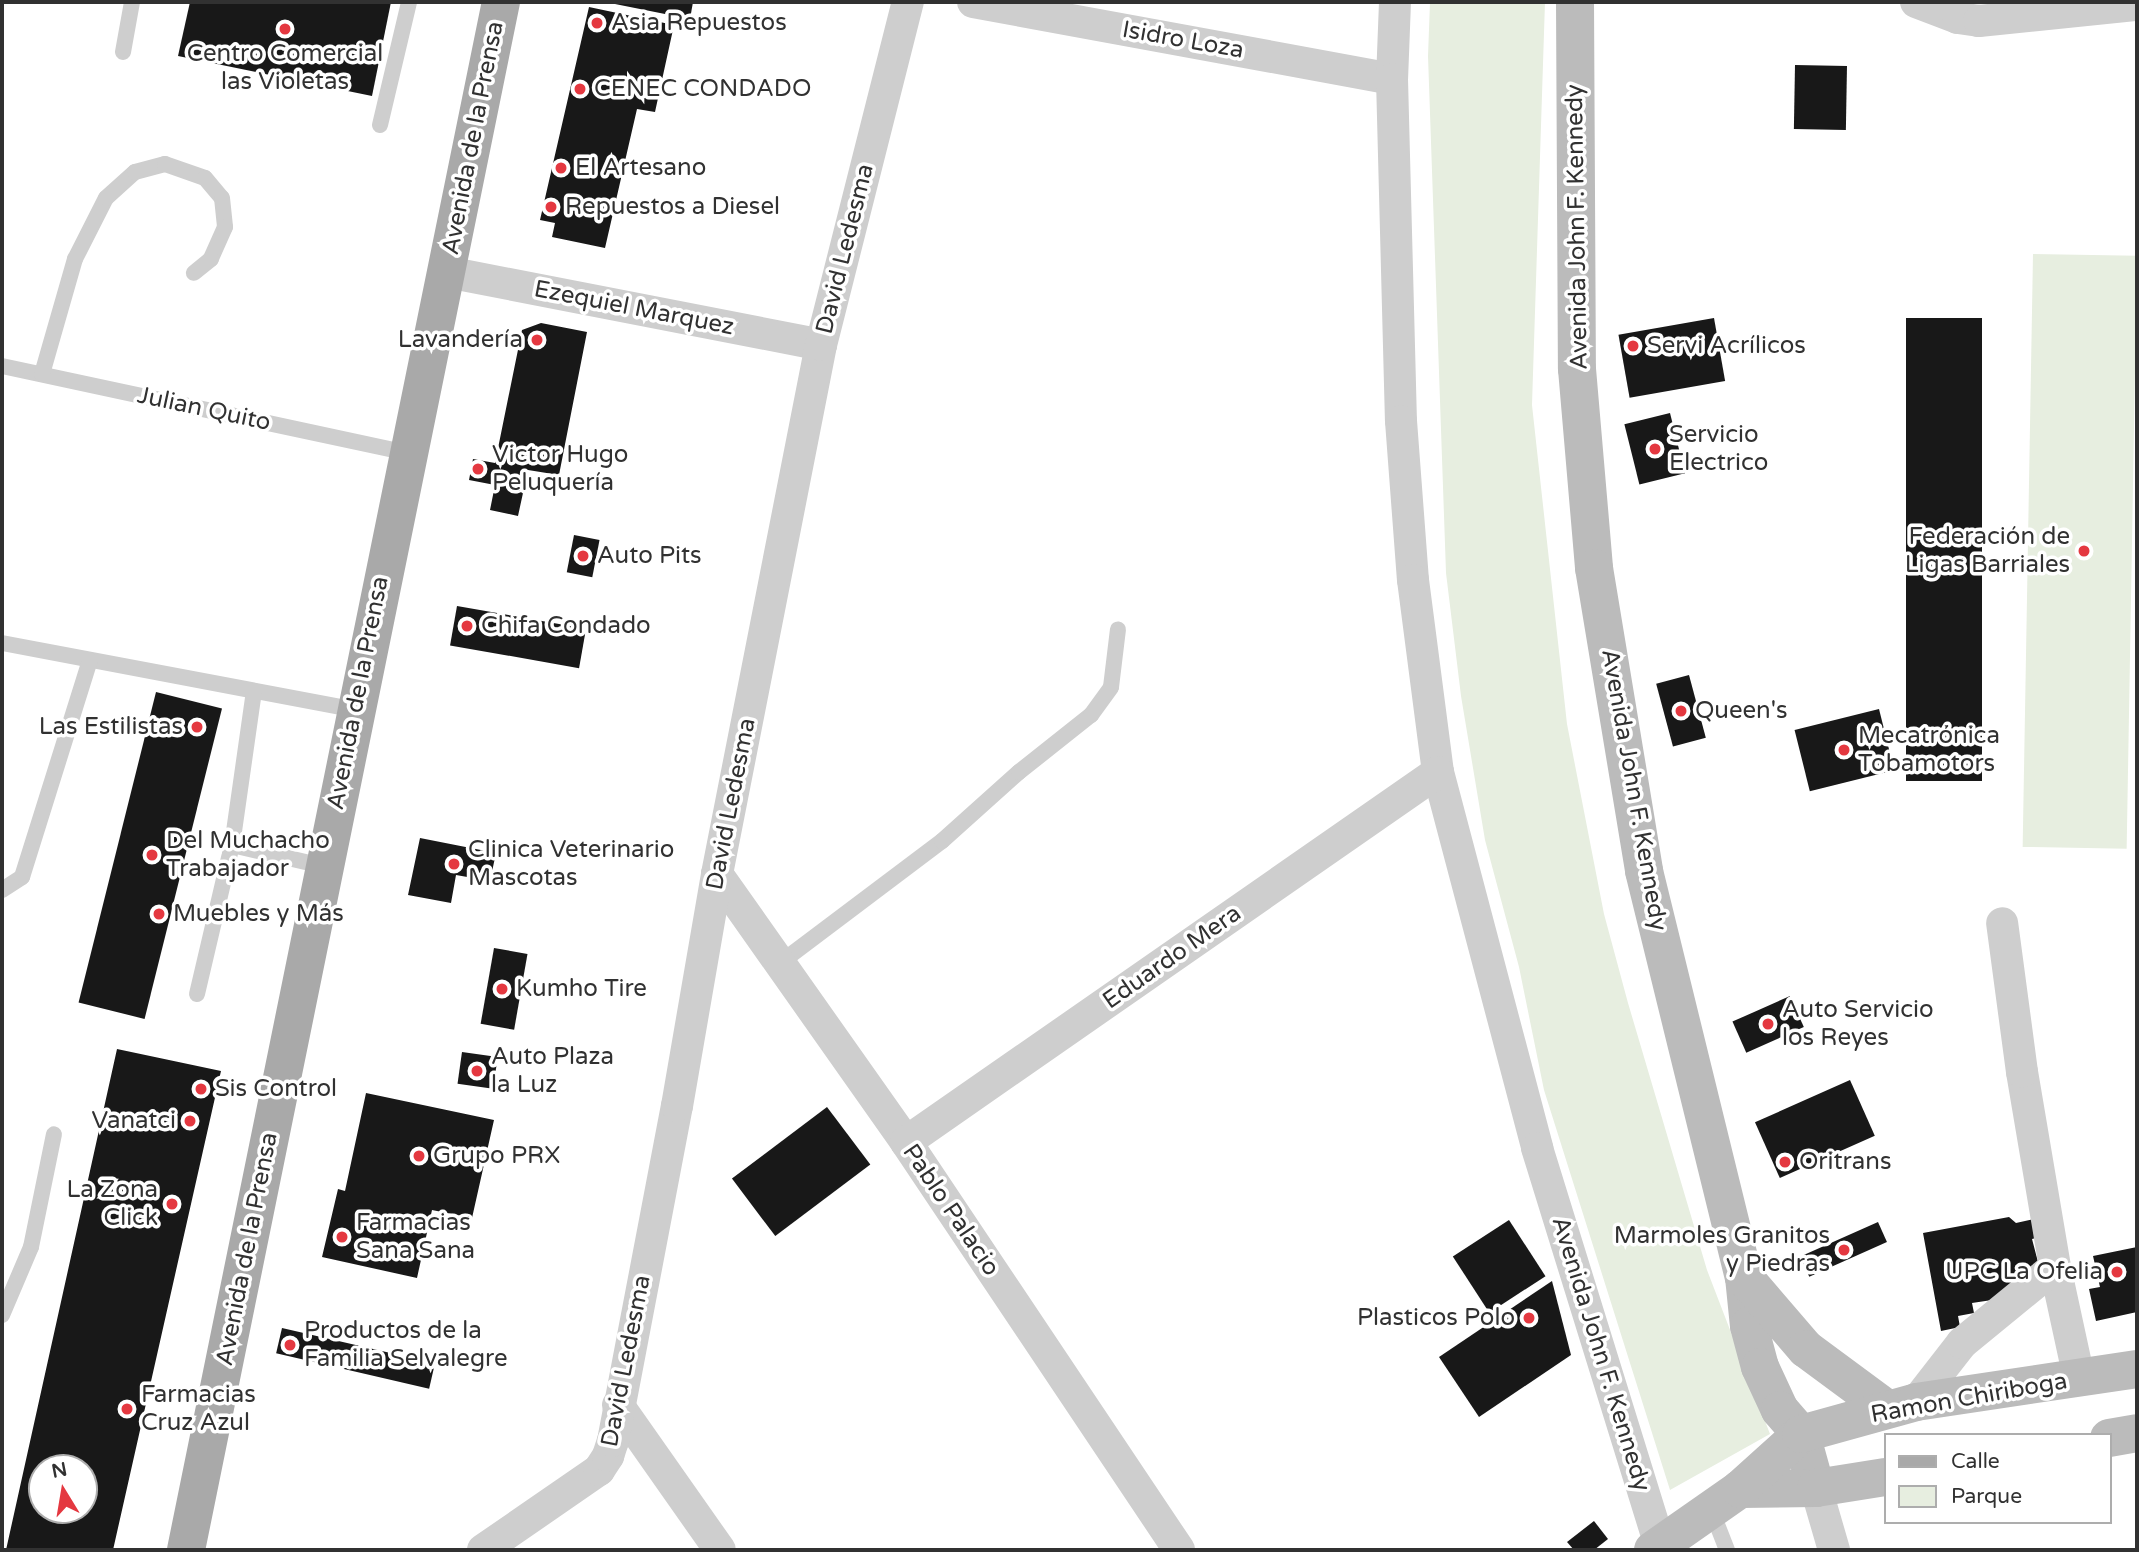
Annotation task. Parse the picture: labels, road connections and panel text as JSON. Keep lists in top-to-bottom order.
{
  "streets": {
    "main road": ["Avenida de la Prensa", "Avenida John F. Kennedy", "Ramon Chiriboga"],
    "street": [
      "Isidro Loza",
      "David Ledesma",
      "Ezequiel Marquez",
      "Eduardo Mera",
      "Pablo Palacio"
    ],
    "lane": ["Julian Quito"]
  },
  "crossings": [
    ["Isidro Loza", "Avenida John F. Kennedy"],
    ["Avenida de la Prensa", "Ezequiel Marquez"],
    ["Avenida de la Prensa", "Julian Quito"],
    ["Avenida John F. Kennedy", "Eduardo Mera"],
    ["Avenida John F. Kennedy", "Ramon Chiriboga"],
    ["David Ledesma", "Ezequiel Marquez"],
    ["David Ledesma", "Pablo Palacio"],
    ["Eduardo Mera", "Pablo Palacio"]
  ],
  "places": [
    "Asia Repuestos",
    "Centro Comercial las Violetas",
    "CENEC CONDADO",
    "El Artesano",
    "Repuestos a Diesel",
    "Lavandería",
    "Servi Acrílicos",
    "Servicio Electrico",
    "Victor Hugo Peluquería",
    "Federación de Ligas Barriales",
    "Auto Pits",
    "Chifa Condado",
    "Queen's",
    "Las Estilistas",
    "Mecatrónica Tobamotors",
    "Del Muchacho Trabajador",
    "Clinica Veterinario Mascotas",
    "Muebles y Más",
    "Kumho Tire",
    "Auto Servicio los Reyes",
    "Auto Plaza la Luz",
    "Sis Control",
    "Vanatci",
    "Grupo PRX",
    "Oritrans",
    "La Zona Click",
    "Farmacias Sana Sana",
    "Marmoles Granitos y Piedras",
    "UPC La Ofelia",
    "Plasticos Polo",
    "Productos de la Familia Selvalegre",
    "Farmacias Cruz Azul"
  ],
  "legend": ["Calle", "Parque"],
  "north": "top"
}
